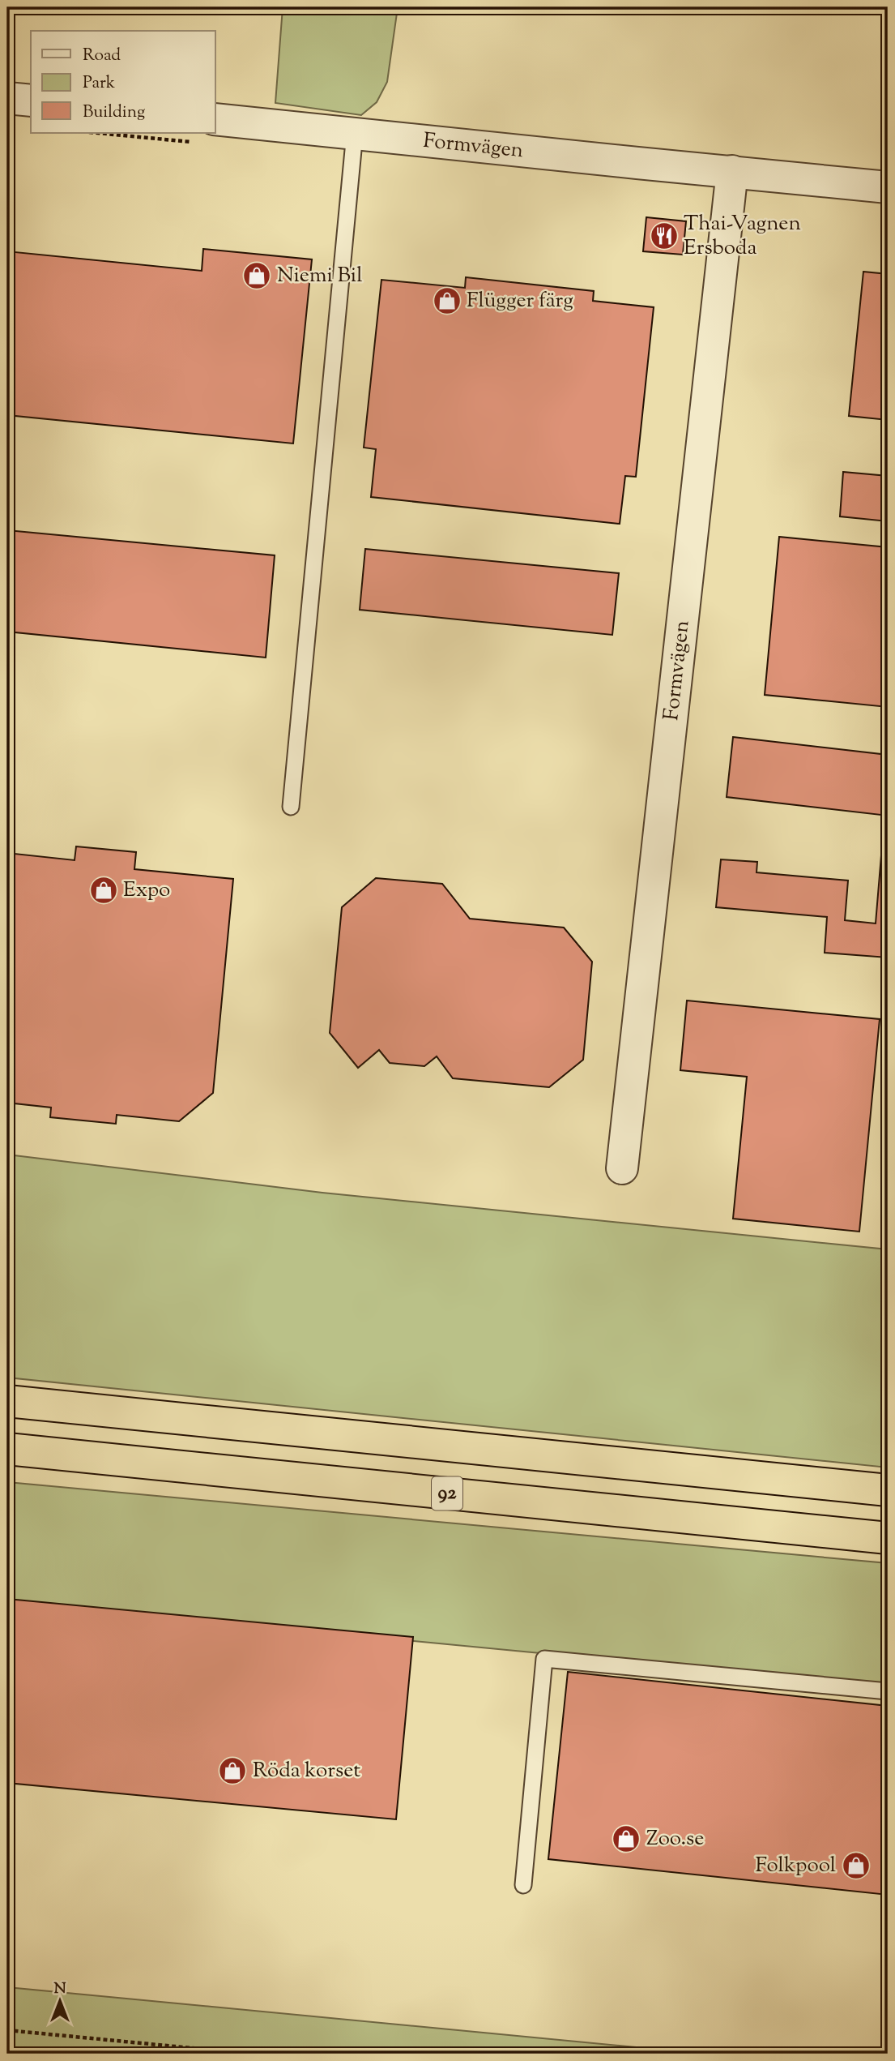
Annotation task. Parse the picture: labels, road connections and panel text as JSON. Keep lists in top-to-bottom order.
{
  "streets": {
    "highway": ["92"],
    "street": ["Formvägen"]
  },
  "places": {
    "restaurant": ["Thai-Vagnen Ersboda"],
    "shop": [
      "Niemi Bil",
      "Flügger färg",
      "Expo",
      "Röda korset",
      "Zoo.se",
      "Folkpool"
    ]
  },
  "legend": ["Road", "Park", "Building"],
  "north": "top"
}
